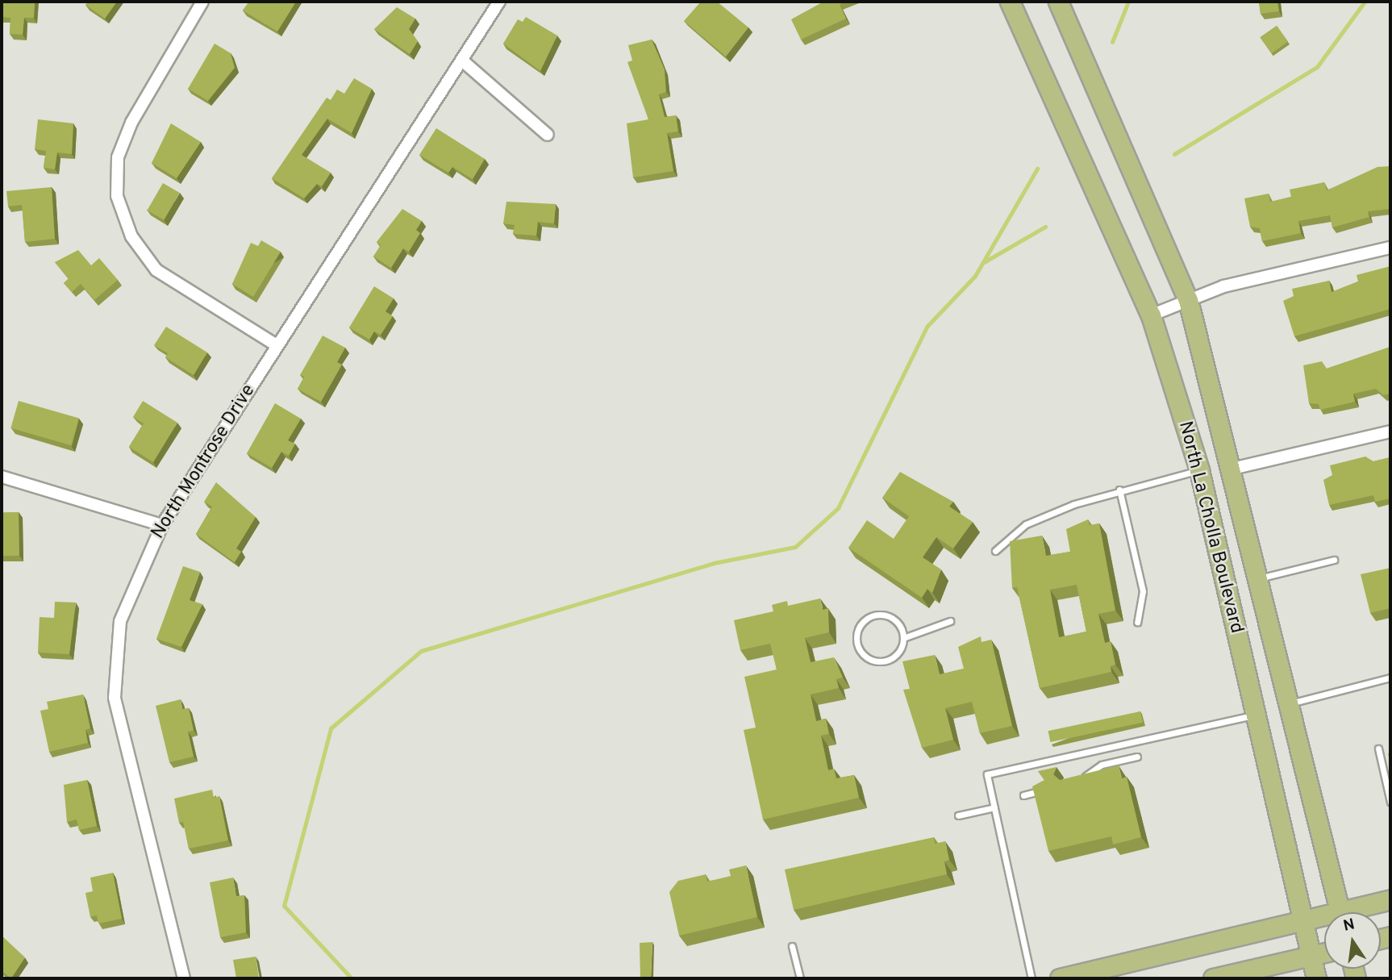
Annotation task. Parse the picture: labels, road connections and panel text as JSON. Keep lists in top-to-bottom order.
{
  "streets": {
    "main road": ["North La Cholla Boulevard"],
    "street": ["North Montrose Drive"]
  },
  "north": "top"
}
